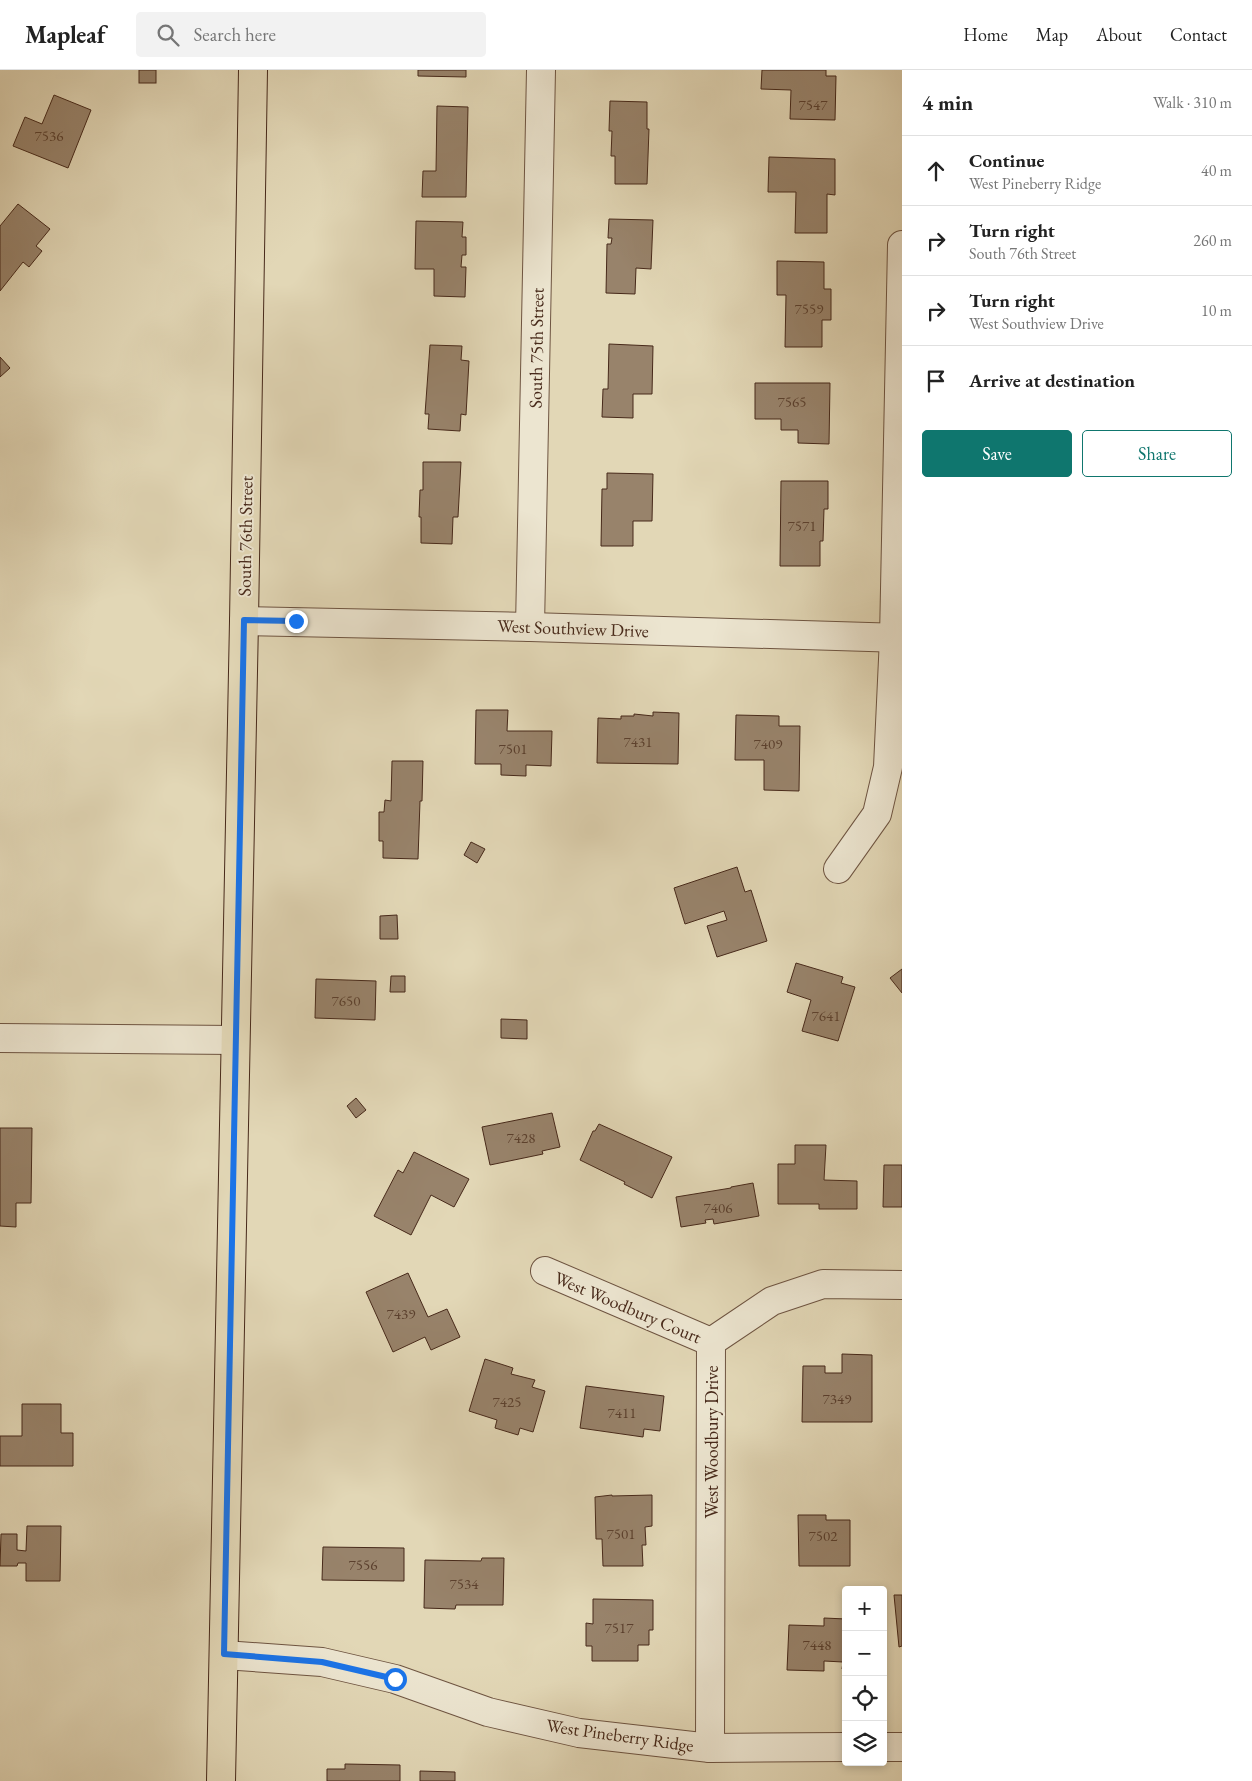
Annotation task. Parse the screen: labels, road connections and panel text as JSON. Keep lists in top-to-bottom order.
{
  "streets": {
    "main road": ["South 76th Street"],
    "street": [
      "South 75th Street",
      "West Southview Drive",
      "West Woodbury Court",
      "West Woodbury Drive",
      "West Pineberry Ridge"
    ]
  },
  "crossings": [
    ["South 75th Street", "West Southview Drive"],
    ["South 76th Street", "West Southview Drive"],
    ["South 76th Street", "West Pineberry Ridge"],
    ["West Woodbury Court", "West Woodbury Drive"],
    ["West Woodbury Drive", "West Pineberry Ridge"]
  ],
  "house_numbers": [
    "7547",
    "7536",
    "7559",
    "7565",
    "7571",
    "7431",
    "7409",
    "7501",
    "7650",
    "7641",
    "7428",
    "7406",
    "7439",
    "7349",
    "7425",
    "7411",
    "7501",
    "7502",
    "7556",
    "7534",
    "7517",
    "7448"
  ],
  "page": {
    "header": "Mapleaf",
    "search": "Search here",
    "nav": [
      "Home",
      "Map",
      "About",
      "Contact"
    ],
    "heading": ["4 min", "Walk · 310 m"],
    "list": [
      ["Continue", "West Pineberry Ridge", "40 m"],
      ["Turn right", "South 76th Street", "260 m"],
      ["Turn right", "West Southview Drive", "10 m"],
      "Arrive at destination"
    ],
    "buttons": ["Save", "Share"],
    "map_buttons": ["+", "−"]
  }
}
